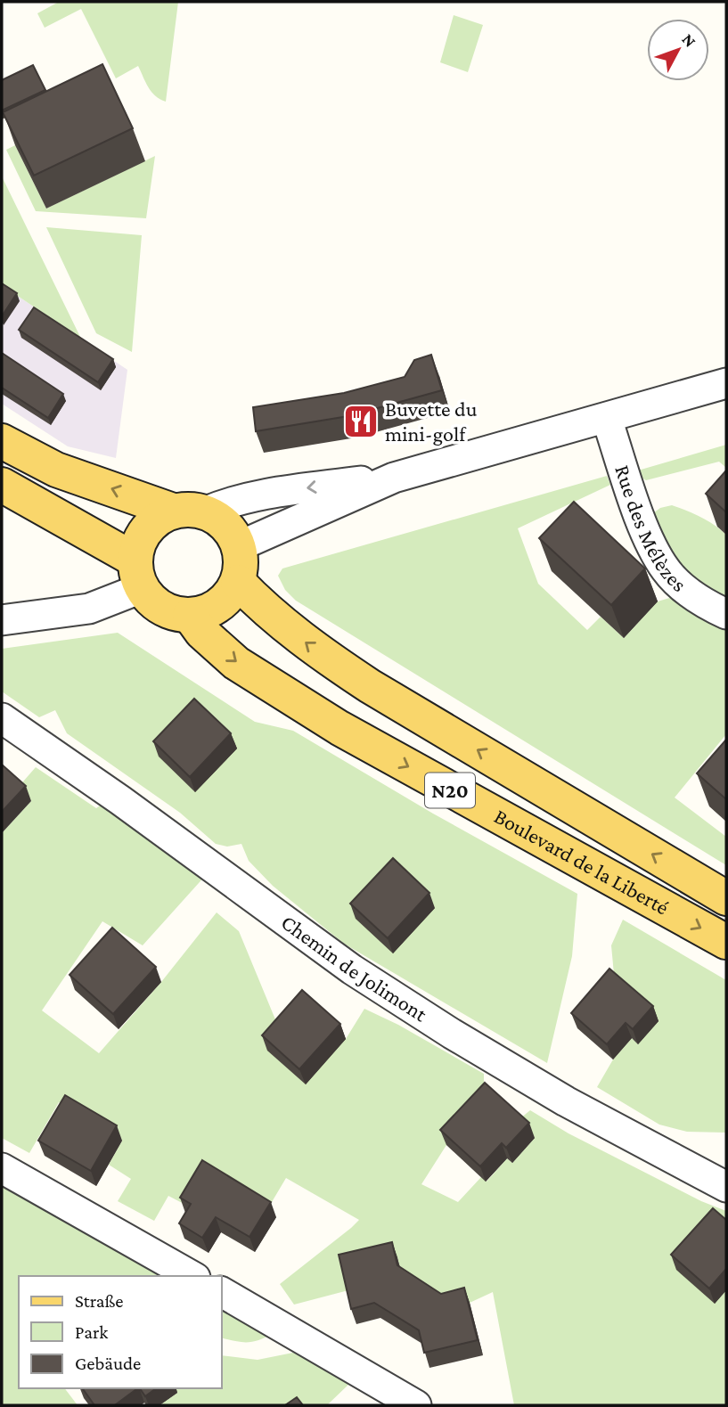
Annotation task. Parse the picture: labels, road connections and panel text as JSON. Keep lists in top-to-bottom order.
{
  "streets": {
    "main road": ["N20", "Boulevard de la Liberté"],
    "street": ["Rue des Mélèzes", "Chemin de Jolimont"]
  },
  "places": {
    "restaurant": ["Buvette du mini-golf"]
  },
  "legend": ["Straße", "Park", "Gebäude"],
  "north": "top right"
}
